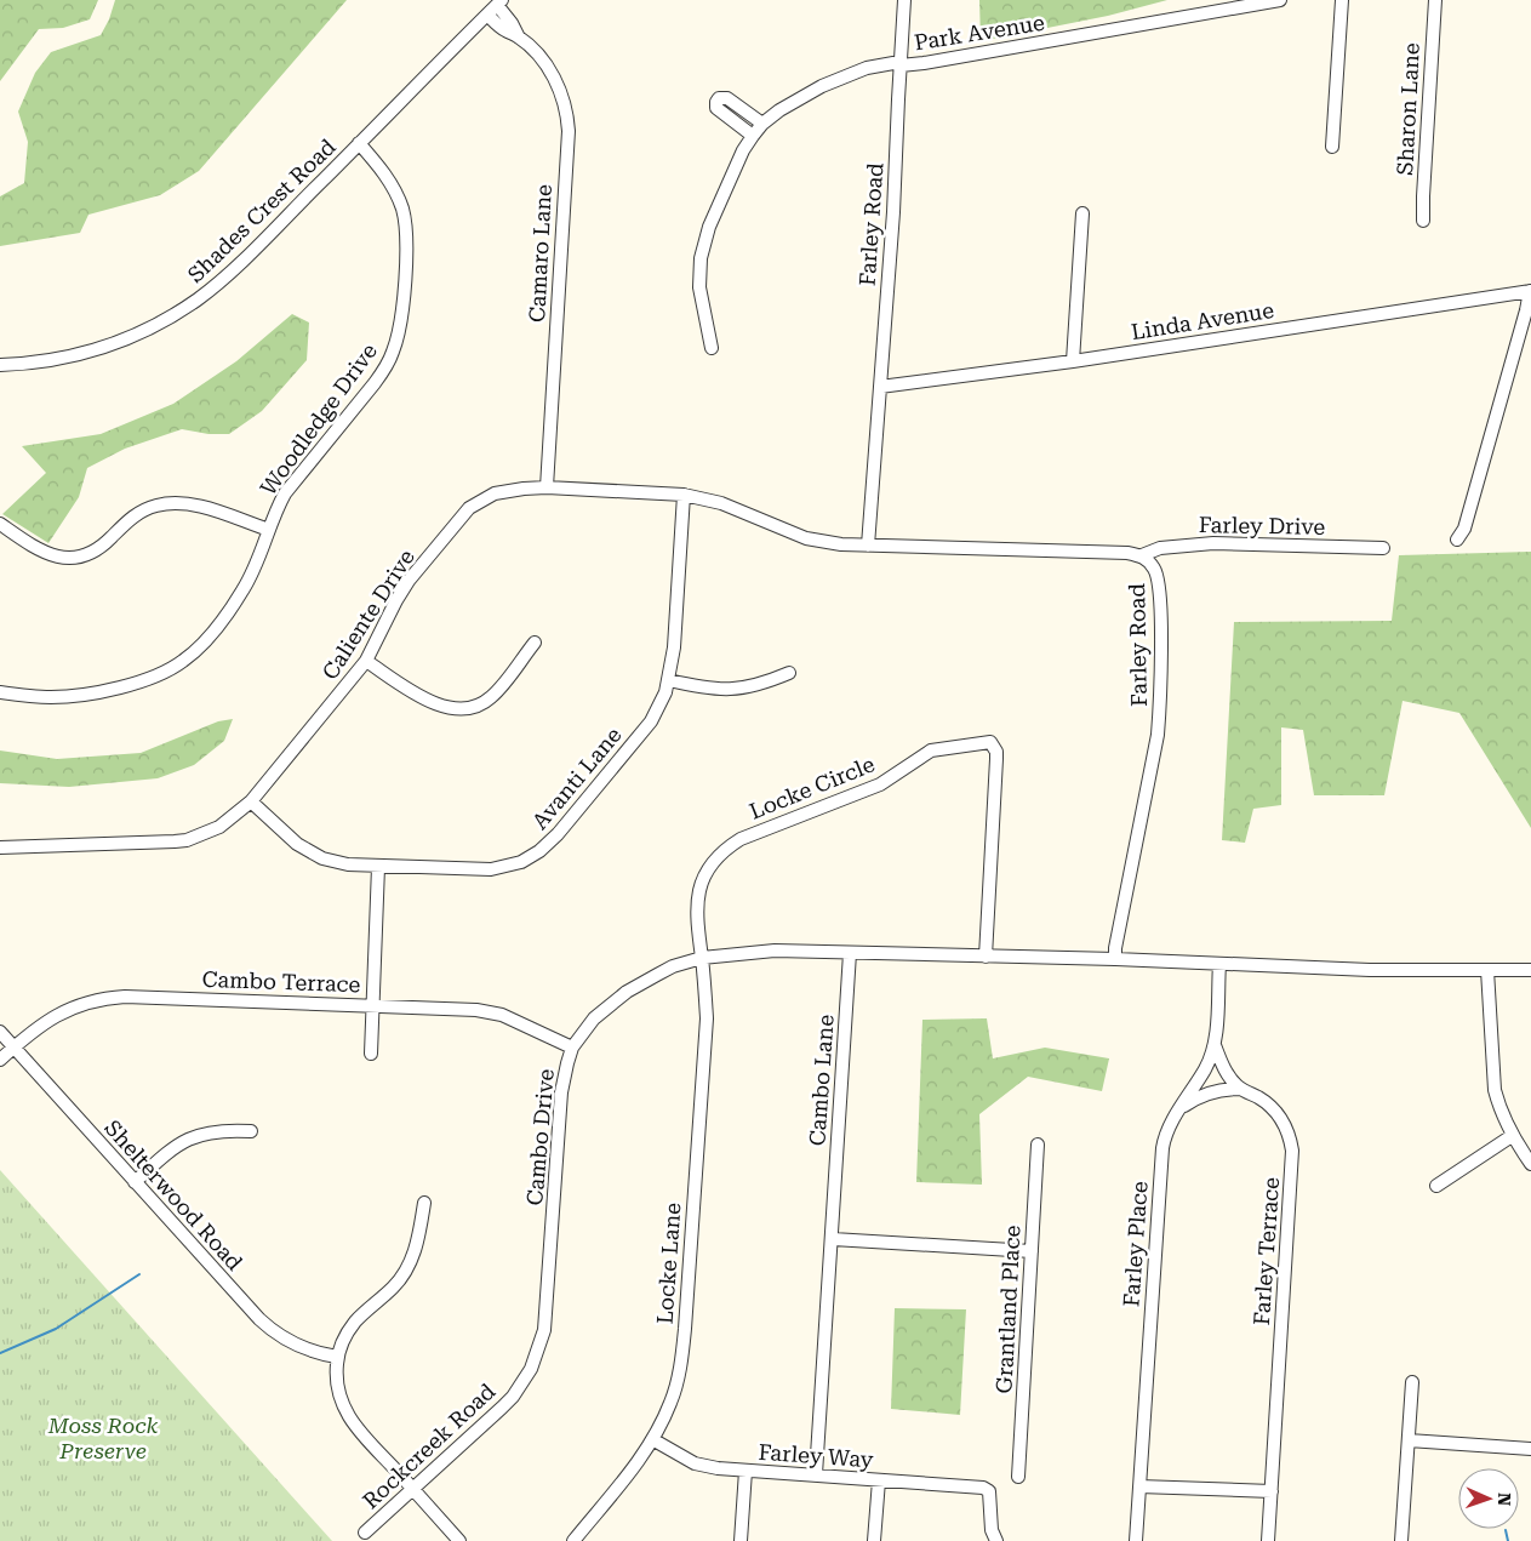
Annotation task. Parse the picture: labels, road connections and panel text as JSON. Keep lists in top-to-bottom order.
{
  "streets": {
    "street": [
      "Park Avenue",
      "Sharon Lane",
      "Shades Crest Road",
      "Farley Road",
      "Camaro Lane",
      "Linda Avenue",
      "Woodledge Drive",
      "Farley Drive",
      "Caliente Drive",
      "Avanti Lane",
      "Locke Circle",
      "Cambo Terrace",
      "Cambo Lane",
      "Cambo Drive",
      "Shelterwood Road",
      "Farley Place",
      "Farley Terrace",
      "Locke Lane",
      "Grantland Place",
      "Rockcreek Road",
      "Farley Way"
    ]
  },
  "crossings": [
    ["Park Avenue", "Farley Road"],
    ["Shades Crest Road", "Camaro Lane"],
    ["Shades Crest Road", "Woodledge Drive"],
    ["Farley Road", "Linda Avenue"],
    ["Farley Road", "Farley Drive"],
    ["Farley Road", "Caliente Drive"],
    ["Camaro Lane", "Caliente Drive"],
    ["Caliente Drive", "Avanti Lane"],
    ["Locke Circle", "Cambo Drive"],
    ["Locke Circle", "Locke Lane"],
    ["Cambo Terrace", "Cambo Drive"],
    ["Cambo Terrace", "Shelterwood Road"],
    ["Cambo Lane", "Cambo Drive"],
    ["Cambo Lane", "Farley Way"],
    ["Cambo Drive", "Locke Lane"],
    ["Cambo Drive", "Rockcreek Road"],
    ["Farley Place", "Farley Terrace"],
    ["Locke Lane", "Farley Way"]
  ],
  "parks": ["Moss Rock Preserve"],
  "north": "right"
}
